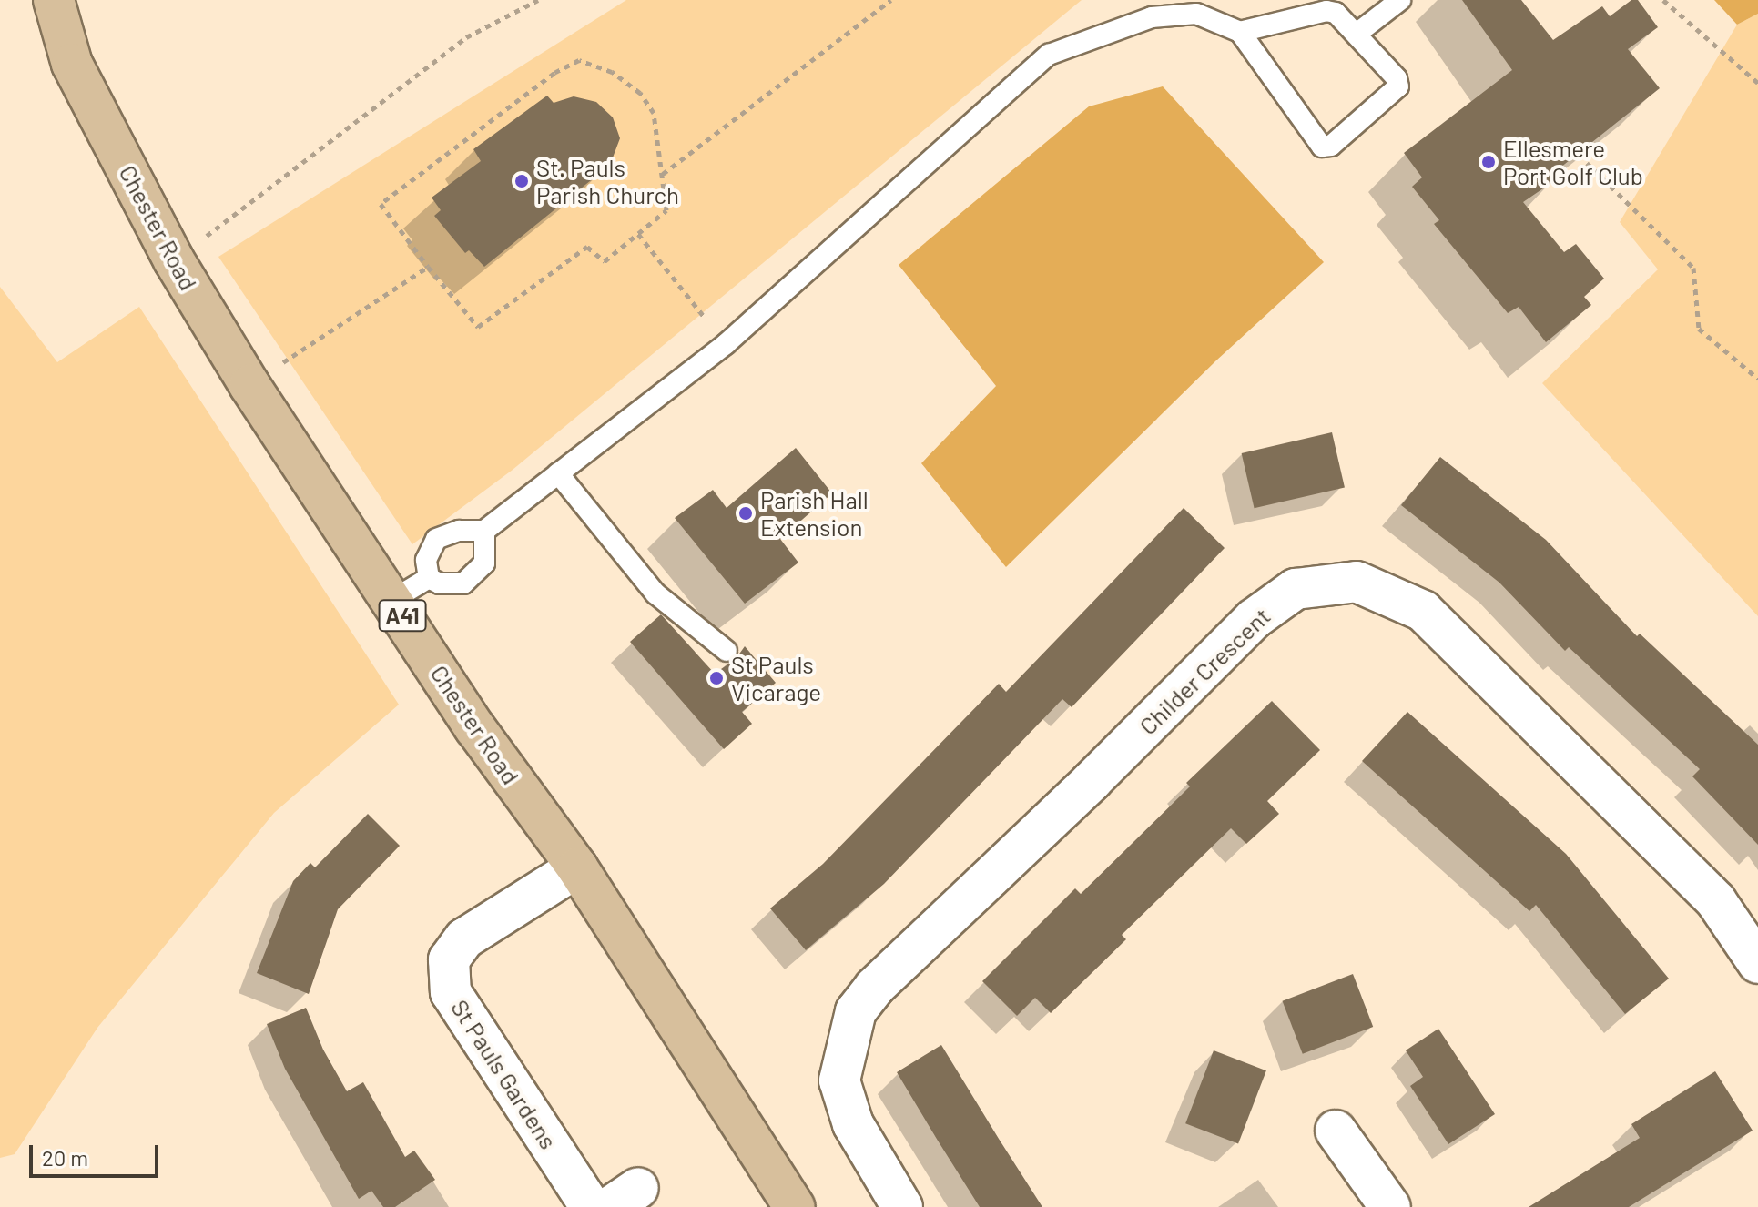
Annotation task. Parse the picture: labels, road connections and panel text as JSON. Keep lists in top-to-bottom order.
{
  "streets": {
    "main road": ["Chester Road", "A41"],
    "street": ["Childer Crescent", "St Pauls Gardens"]
  },
  "crossings": [
    ["Chester Road", "St Pauls Gardens"]
  ],
  "places": [
    "Ellesmere Port Golf Club",
    "St. Pauls Parish Church",
    "Parish Hall Extension",
    "St Pauls Vicarage"
  ],
  "scale_bar": "20 m"
}
